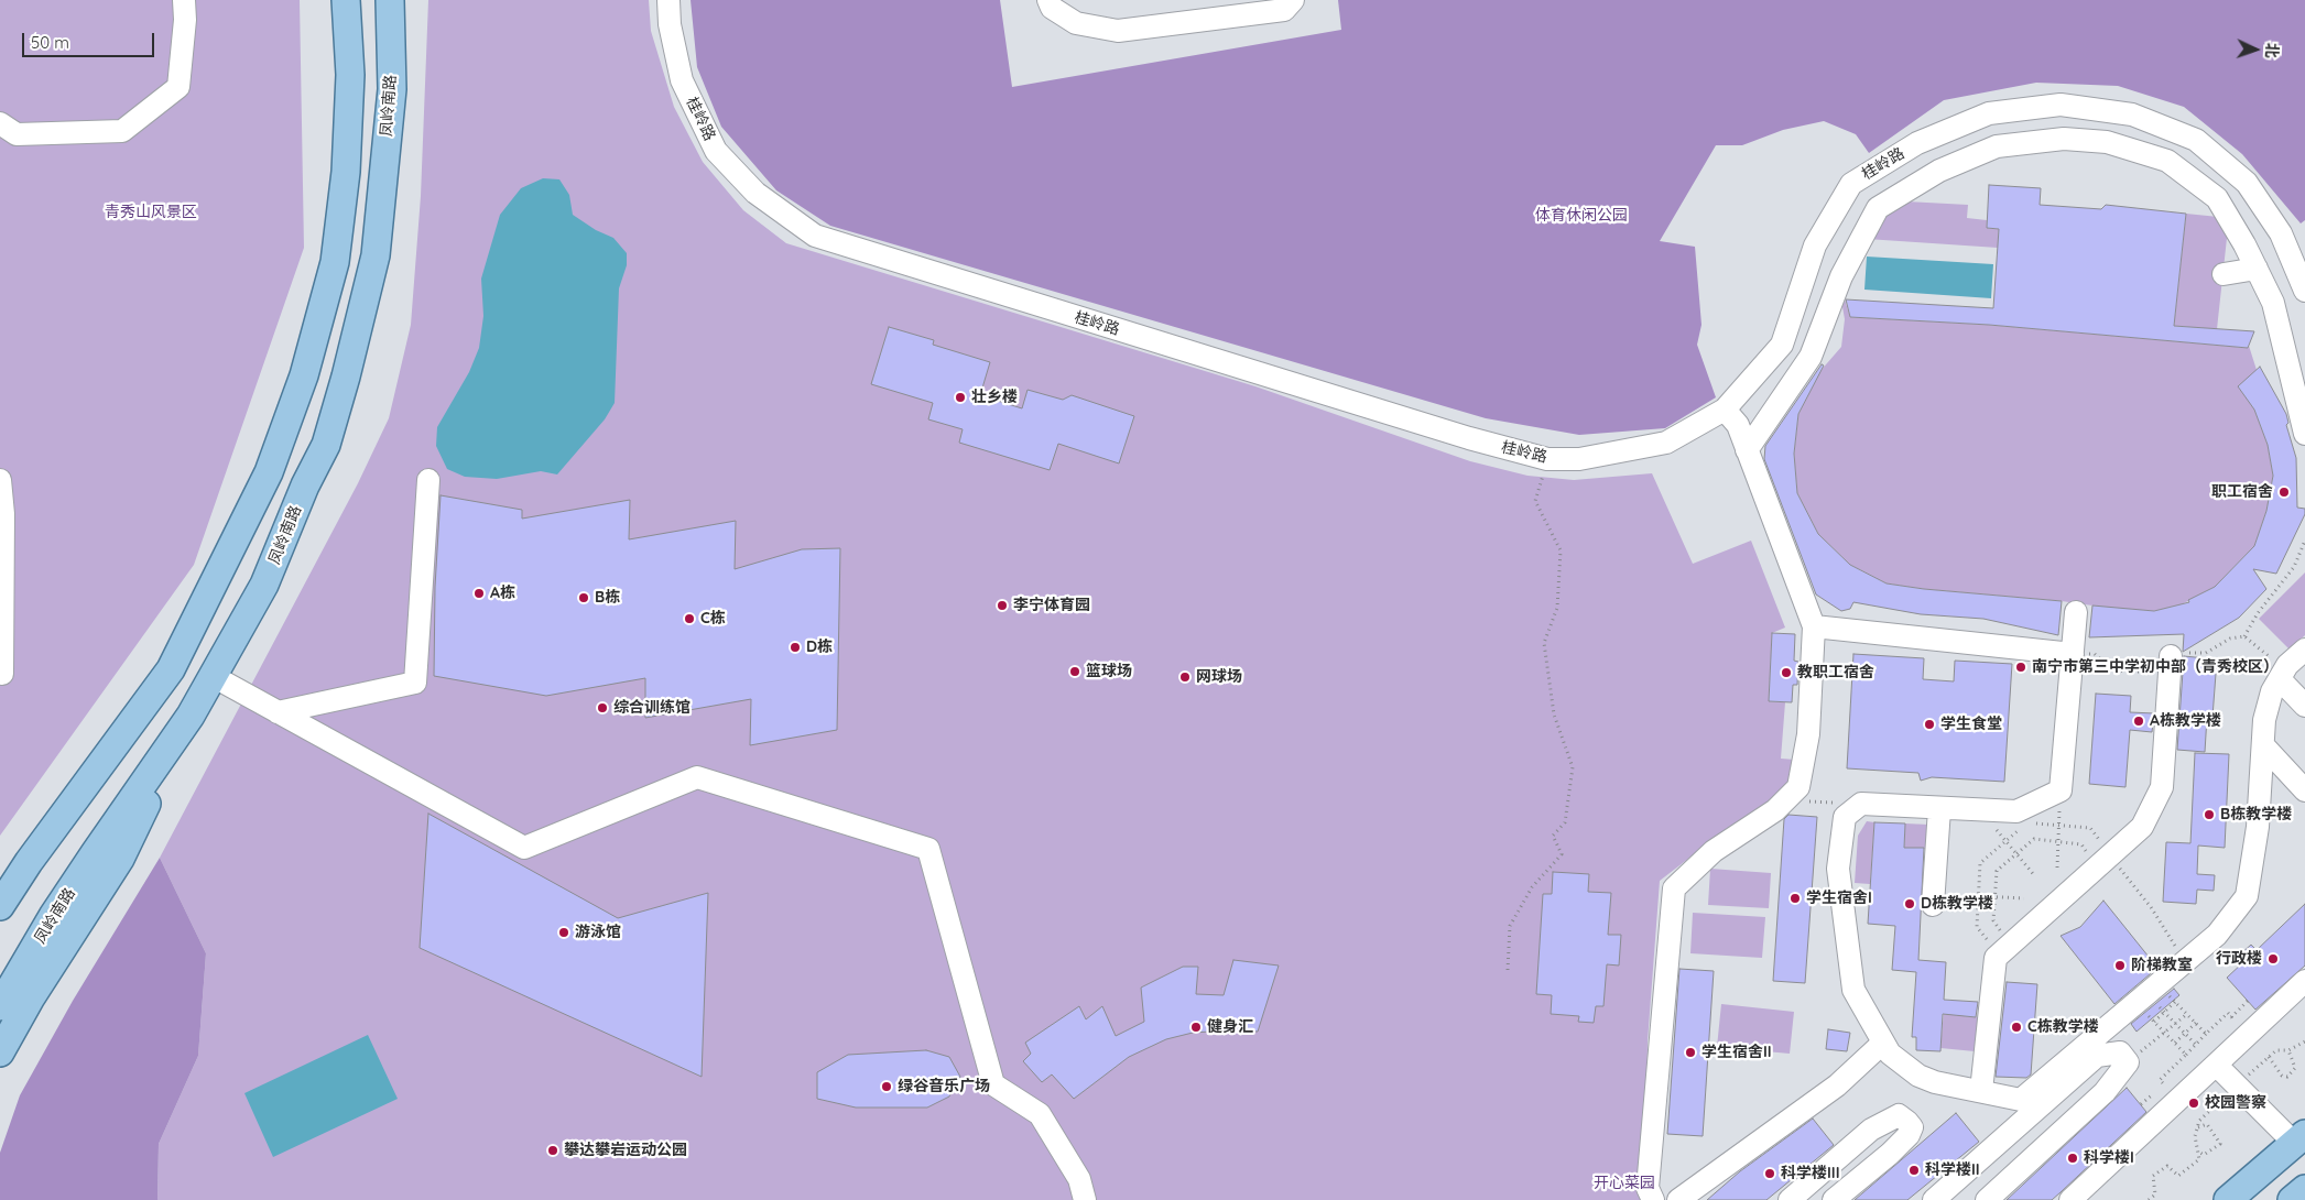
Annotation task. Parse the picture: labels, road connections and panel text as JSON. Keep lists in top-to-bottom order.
{
  "streets": {
    "main road": ["凤岭南路"],
    "street": ["桂岭路"]
  },
  "parks": ["青秀山风景区", "体育休闲公园", "开心菜园"],
  "places": [
    "壮乡楼",
    "职工宿舍",
    "A栋",
    "B栋",
    "李宁体育园",
    "C栋",
    "D栋",
    "南宁市第三中学初中部（青秀校区）",
    "篮球场",
    "教职工宿舍",
    "网球场",
    "综合训练馆",
    "A栋教学楼",
    "学生食堂",
    "B栋教学楼",
    "学生宿舍I",
    "D栋教学楼",
    "游泳馆",
    "行政楼",
    "阶梯教室",
    "健身汇",
    "C栋教学楼",
    "学生宿舍II",
    "绿谷音乐广场",
    "校园警察",
    "攀达攀岩运动公园",
    "科学楼I",
    "科学楼II",
    "科学楼III"
  ],
  "scale_bar": "50 m",
  "north": "right"
}
